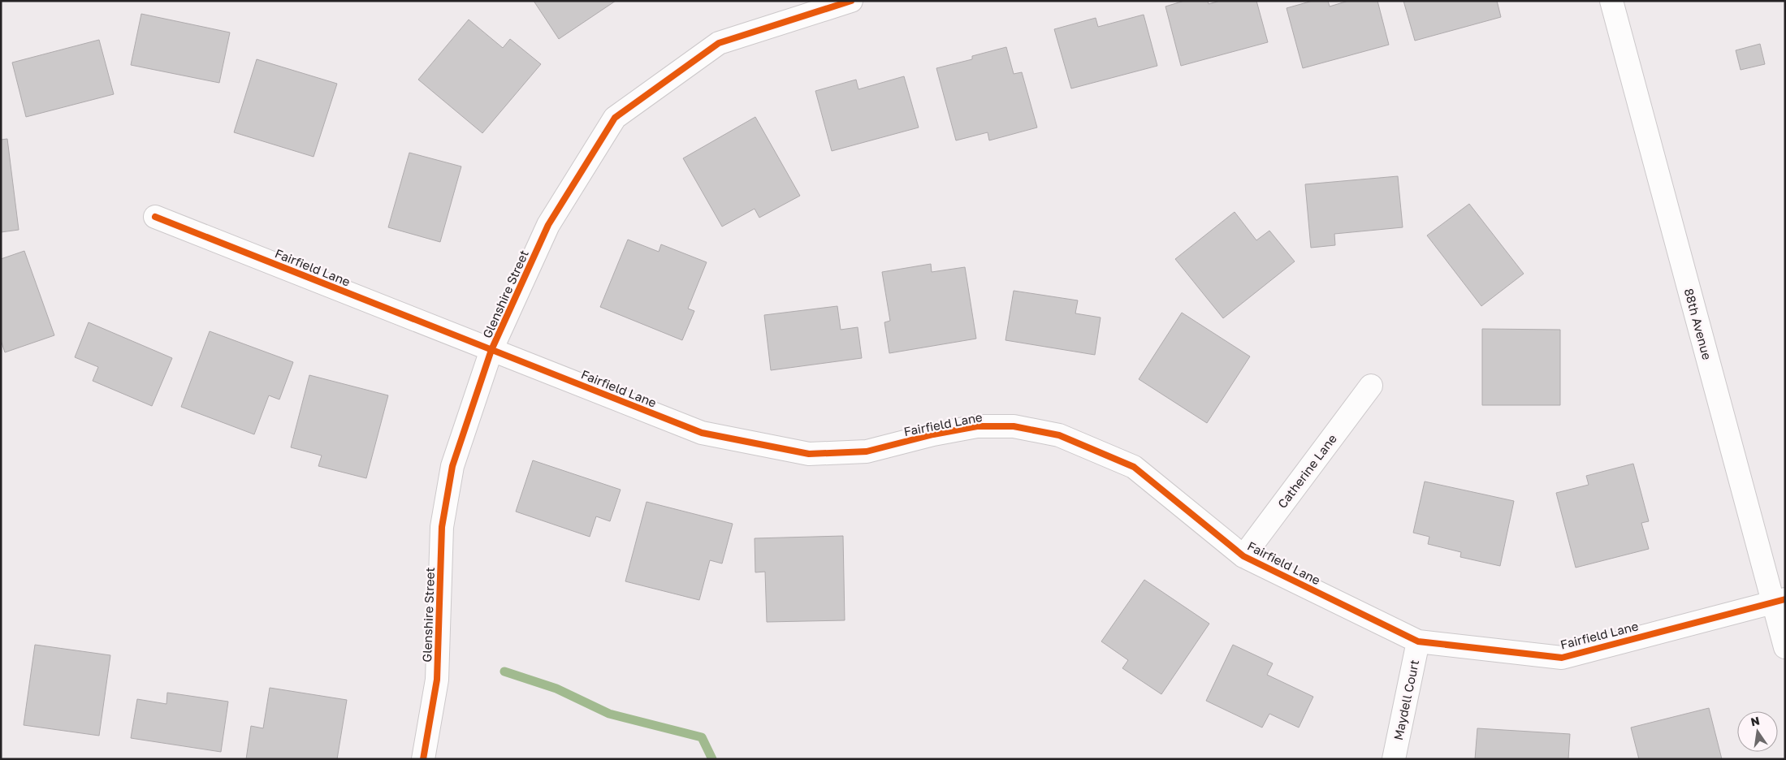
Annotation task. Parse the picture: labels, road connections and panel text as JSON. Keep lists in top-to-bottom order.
{
  "streets": {
    "street": [
      "Fairfield Lane",
      "Glenshire Street",
      "88th Avenue",
      "Catherine Lane",
      "Maydell Court"
    ]
  },
  "crossings": [
    ["Fairfield Lane", "Glenshire Street"],
    ["Fairfield Lane", "88th Avenue"],
    ["Fairfield Lane", "Catherine Lane"],
    ["Fairfield Lane", "Maydell Court"]
  ],
  "north": "top"
}
